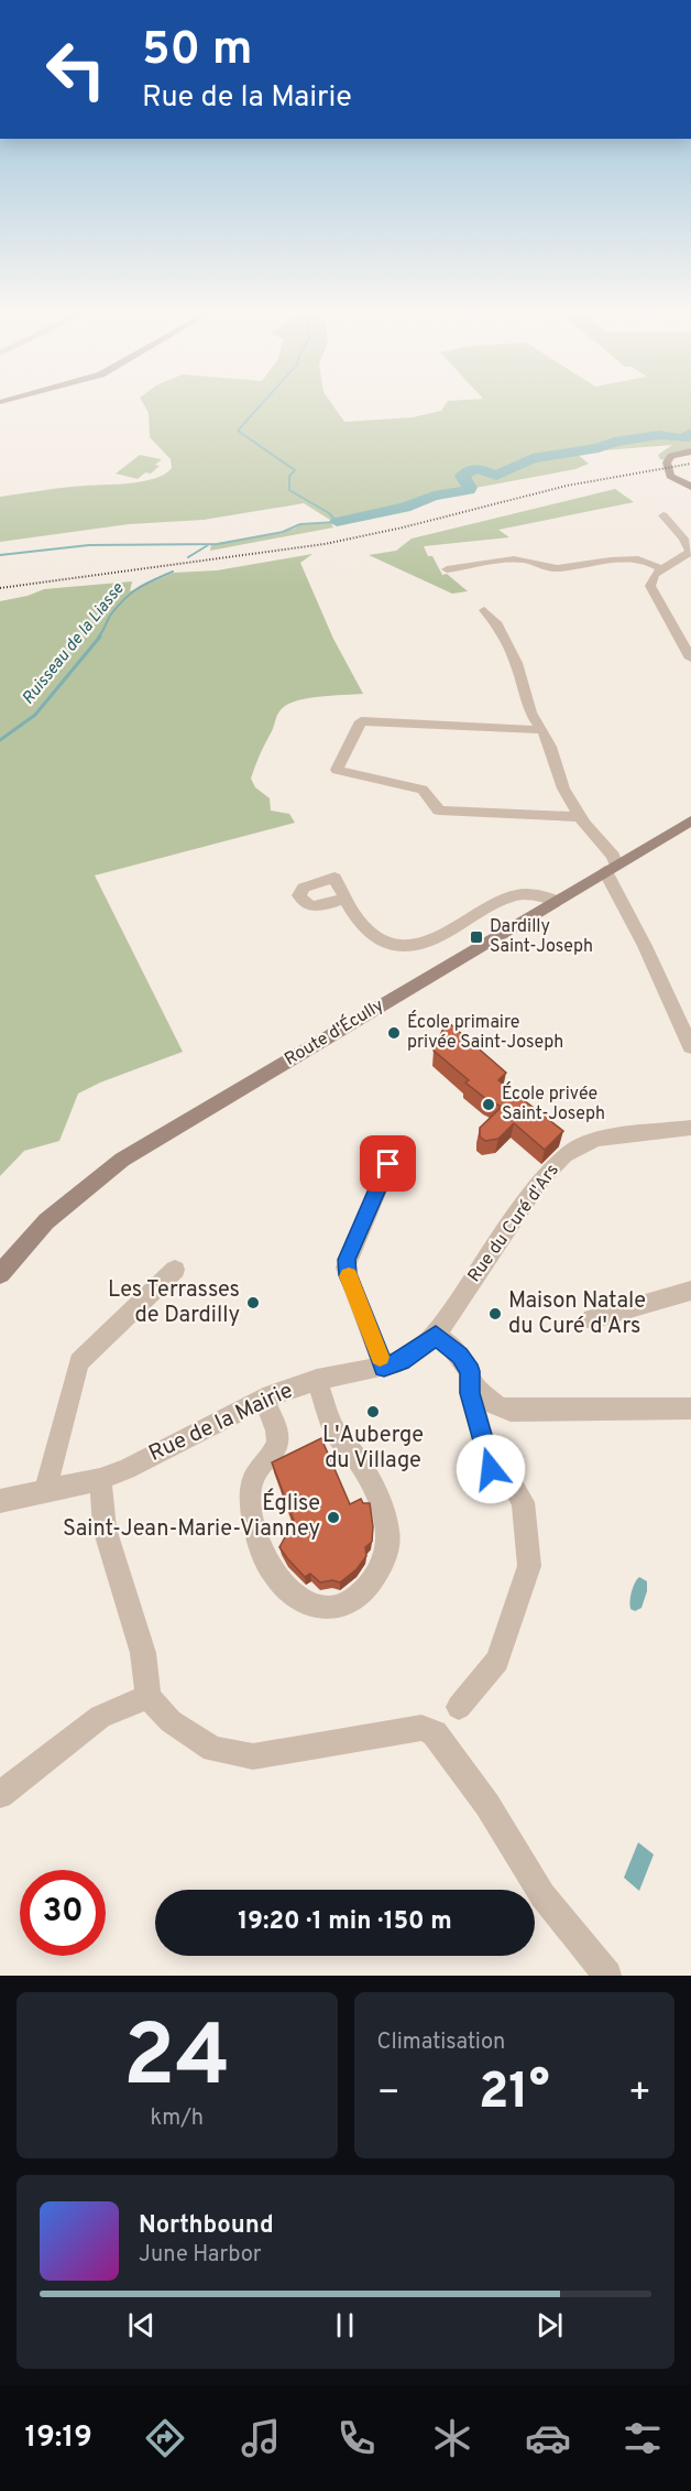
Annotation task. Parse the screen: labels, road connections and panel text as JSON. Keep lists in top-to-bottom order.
{
  "streets": {
    "street": ["Route d'Écully", "Rue du Curé d'Ars", "Rue de la Mairie"]
  },
  "crossings": [
    ["Rue du Curé d'Ars", "Rue de la Mairie"]
  ],
  "water": ["Ruisseau de la Liasse"],
  "places": {
    "transit": ["Dardilly Saint-Joseph"],
    "other": [
      "École primaire privée Saint-Joseph",
      "École privée Saint-Joseph",
      "Les Terrasses de Dardilly",
      "Maison Natale du Curé d'Ars",
      "L'Auberge du Village",
      "Église Saint-Jean-Marie-Vianney"
    ]
  },
  "page": {
    "turn": ["50 m", "Rue de la Mairie"],
    "limit": "30",
    "trip": "19:20 · 1 min · 150 m",
    "tile": [
      ["24", "km/h"],
      "Climatisation"
    ],
    "heat": ["−", "21°", "+"],
    "song": ["Northbound", "June Harbor"],
    "tabs": "19:19"
  }
}
